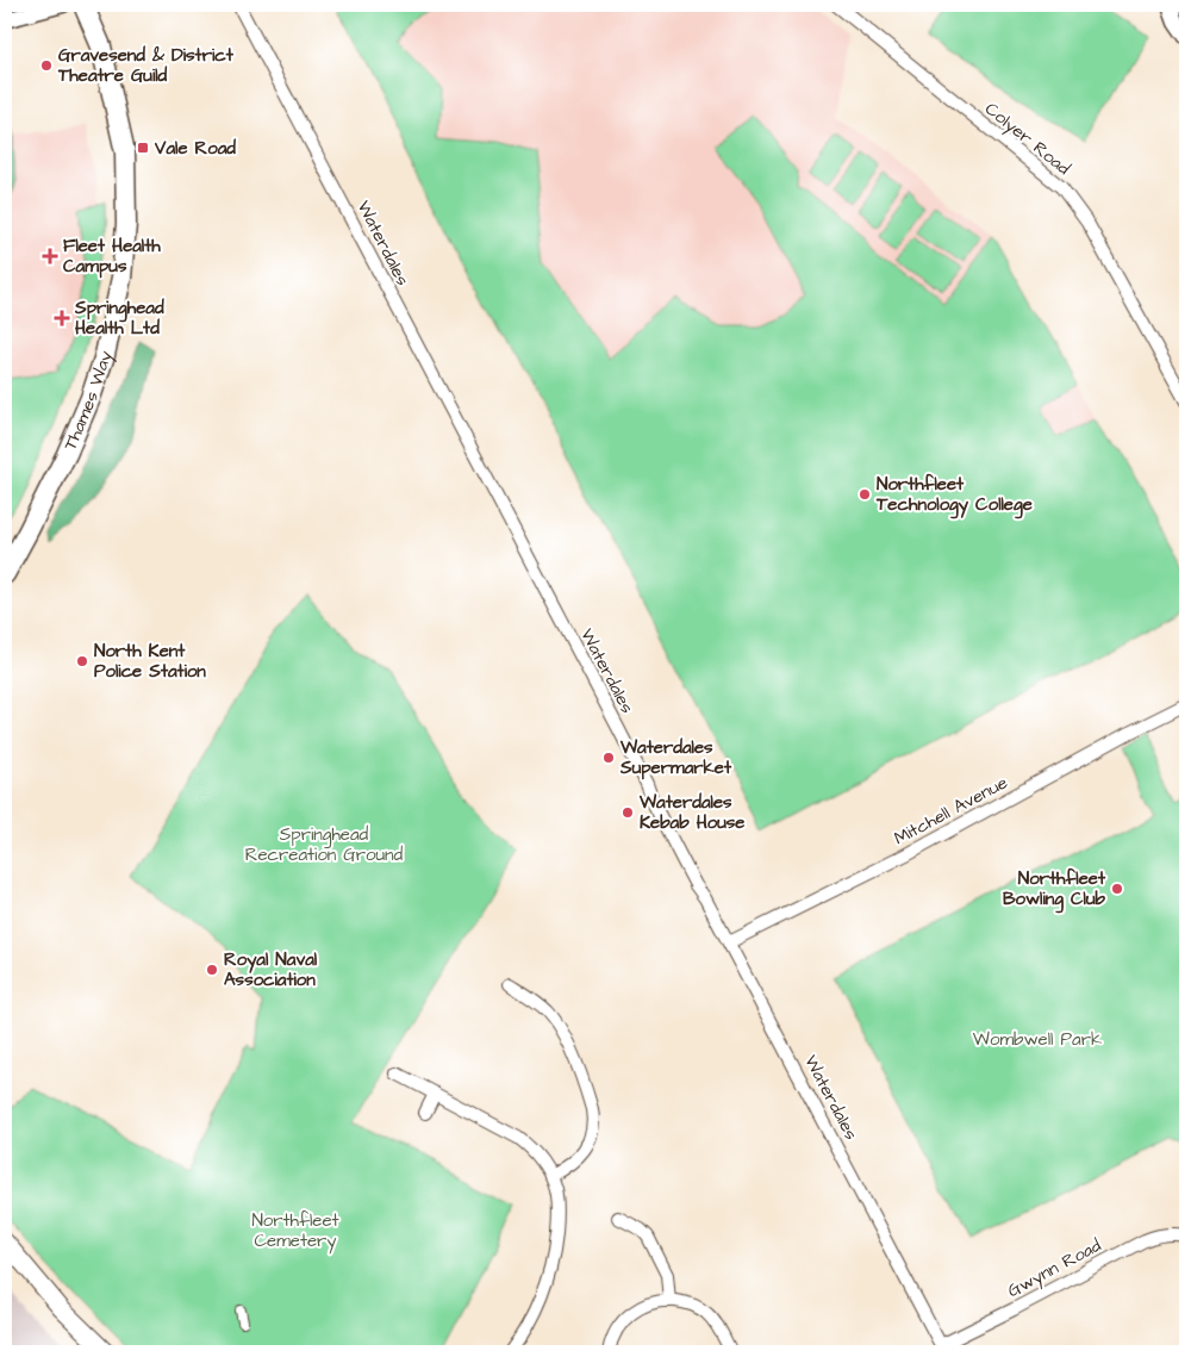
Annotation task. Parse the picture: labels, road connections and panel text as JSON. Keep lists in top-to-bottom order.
{
  "streets": {
    "main road": ["Thames Way"],
    "street": [
      "Colyer Road",
      "Waterdales",
      "Mitchell Avenue",
      "Gwynn Road"
    ]
  },
  "crossings": [
    ["Waterdales", "Mitchell Avenue"],
    ["Waterdales", "Gwynn Road"]
  ],
  "parks": ["Springhead Recreation Ground", "Wombwell Park", "Northfleet Cemetery"],
  "places": {
    "other": [
      "Gravesend & District Theatre Guild",
      "Northfleet Technology College",
      "North Kent Police Station",
      "Waterdales Supermarket",
      "Waterdales Kebab House",
      "Northfleet Bowling Club",
      "Royal Naval Association"
    ],
    "transit": ["Vale Road"],
    "health": ["Fleet Health Campus", "Springhead Health Ltd"]
  }
}
